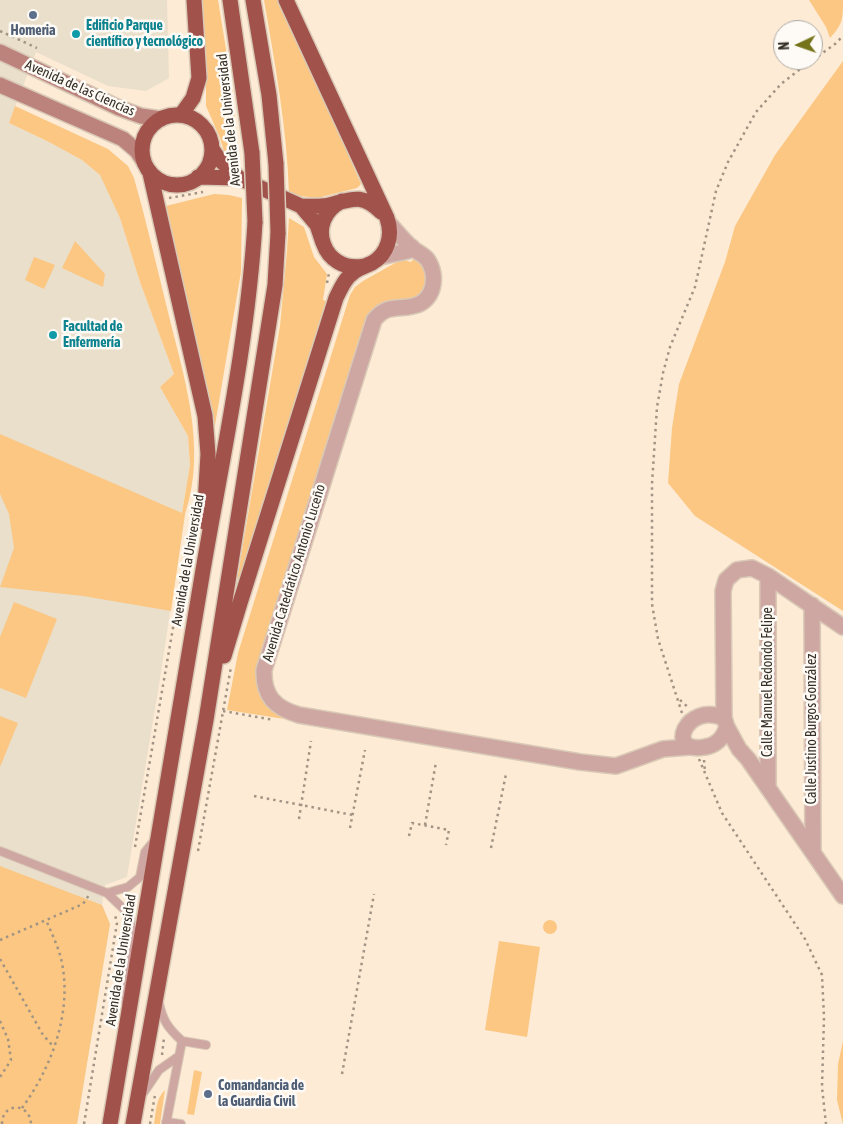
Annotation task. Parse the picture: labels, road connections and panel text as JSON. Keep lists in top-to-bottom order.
{
  "streets": {
    "highway": ["Avenida de la Universidad"],
    "main road": ["Avenida de las Ciencias"],
    "street": ["Avenida Catedrático Antonio Luceño", "Calle Manuel Redondo Felipe", "Calle Justino Burgos González"]
  },
  "places": [
    "Homeria",
    "Edificio Parque científico y tecnológico",
    "Facultad de Enfermería",
    "Comandancia de la Guardia Civil"
  ],
  "north": "left"
}
